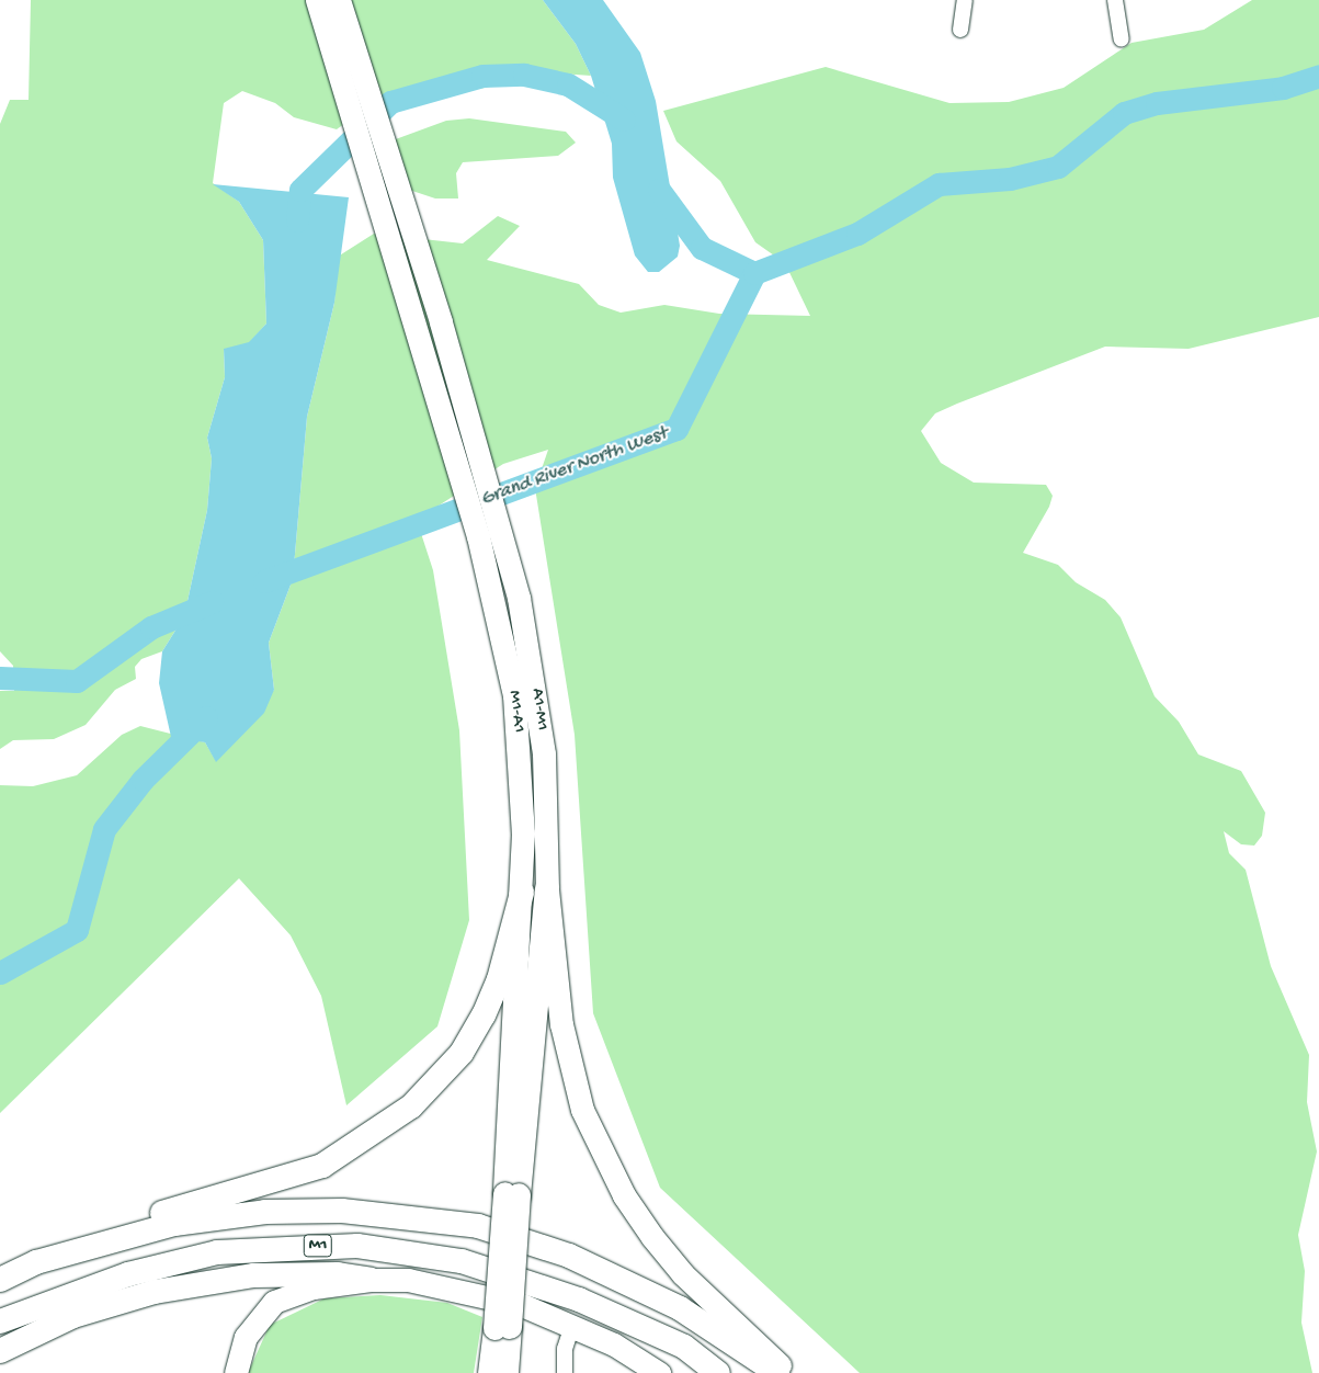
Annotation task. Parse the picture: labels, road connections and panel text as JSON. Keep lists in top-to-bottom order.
{
  "streets": {
    "highway": ["M1"],
    "main road": ["A1-M1", "M1-A1"]
  },
  "crossings": [
    ["A1-M1", "M1-A1"],
    ["A1-M1", "M1"]
  ],
  "water": ["Grand River North West"]
}
